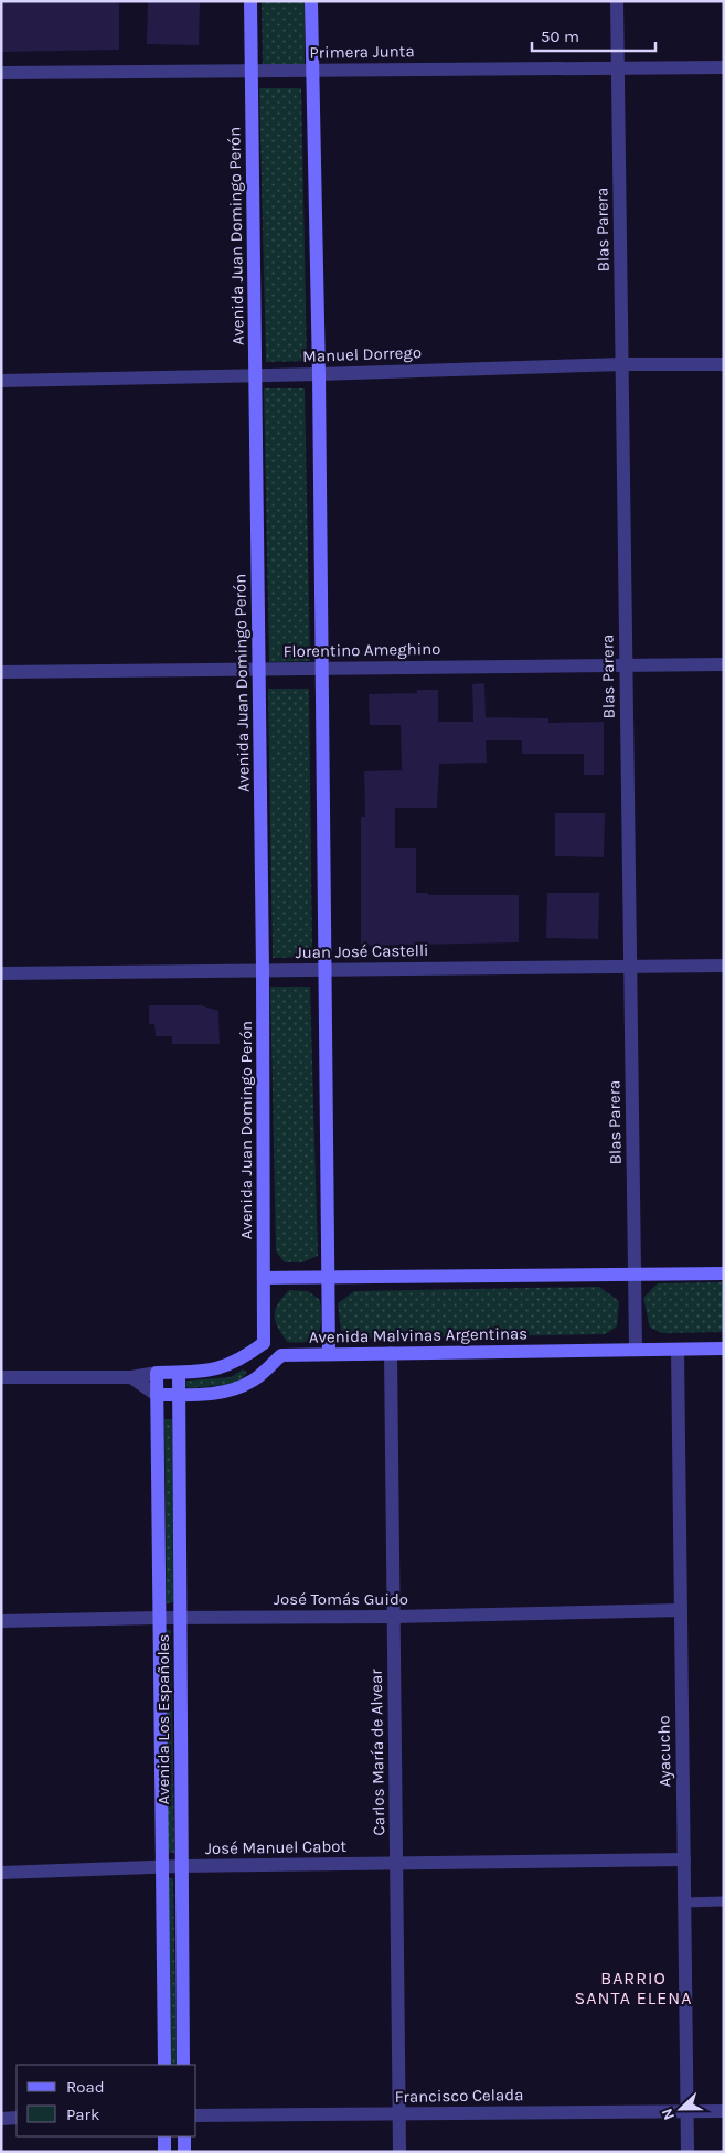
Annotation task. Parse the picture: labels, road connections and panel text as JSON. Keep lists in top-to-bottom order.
{
  "streets": {
    "main road": ["Avenida Juan Domingo Perón", "Avenida Malvinas Argentinas", "Avenida Los Españoles"],
    "street": [
      "Primera Junta",
      "Blas Parera",
      "Manuel Dorrego",
      "Florentino Ameghino",
      "Juan José Castelli",
      "José Tomás Guido",
      "Ayacucho",
      "Carlos María de Alvear",
      "José Manuel Cabot",
      "Francisco Celada"
    ]
  },
  "crossings": [
    ["Primera Junta", "Blas Parera"],
    ["Primera Junta", "Avenida Juan Domingo Perón"],
    ["Blas Parera", "Manuel Dorrego"],
    ["Blas Parera", "Florentino Ameghino"],
    ["Blas Parera", "Juan José Castelli"],
    ["Blas Parera", "Avenida Malvinas Argentinas"],
    ["Avenida Juan Domingo Perón", "Manuel Dorrego"],
    ["Avenida Juan Domingo Perón", "Florentino Ameghino"],
    ["Avenida Juan Domingo Perón", "Juan José Castelli"],
    ["Avenida Malvinas Argentinas", "Ayacucho"],
    ["Avenida Malvinas Argentinas", "Carlos María de Alvear"],
    ["José Tomás Guido", "Avenida Los Españoles"],
    ["José Tomás Guido", "Ayacucho"],
    ["José Tomás Guido", "Carlos María de Alvear"],
    ["Avenida Los Españoles", "José Manuel Cabot"],
    ["Ayacucho", "José Manuel Cabot"],
    ["Ayacucho", "Francisco Celada"],
    ["Carlos María de Alvear", "José Manuel Cabot"],
    ["Carlos María de Alvear", "Francisco Celada"]
  ],
  "districts": ["BARRIO SANTA ELENA"],
  "legend": ["Road", "Park"],
  "scale_bar": "50 m",
  "north": "left"
}
